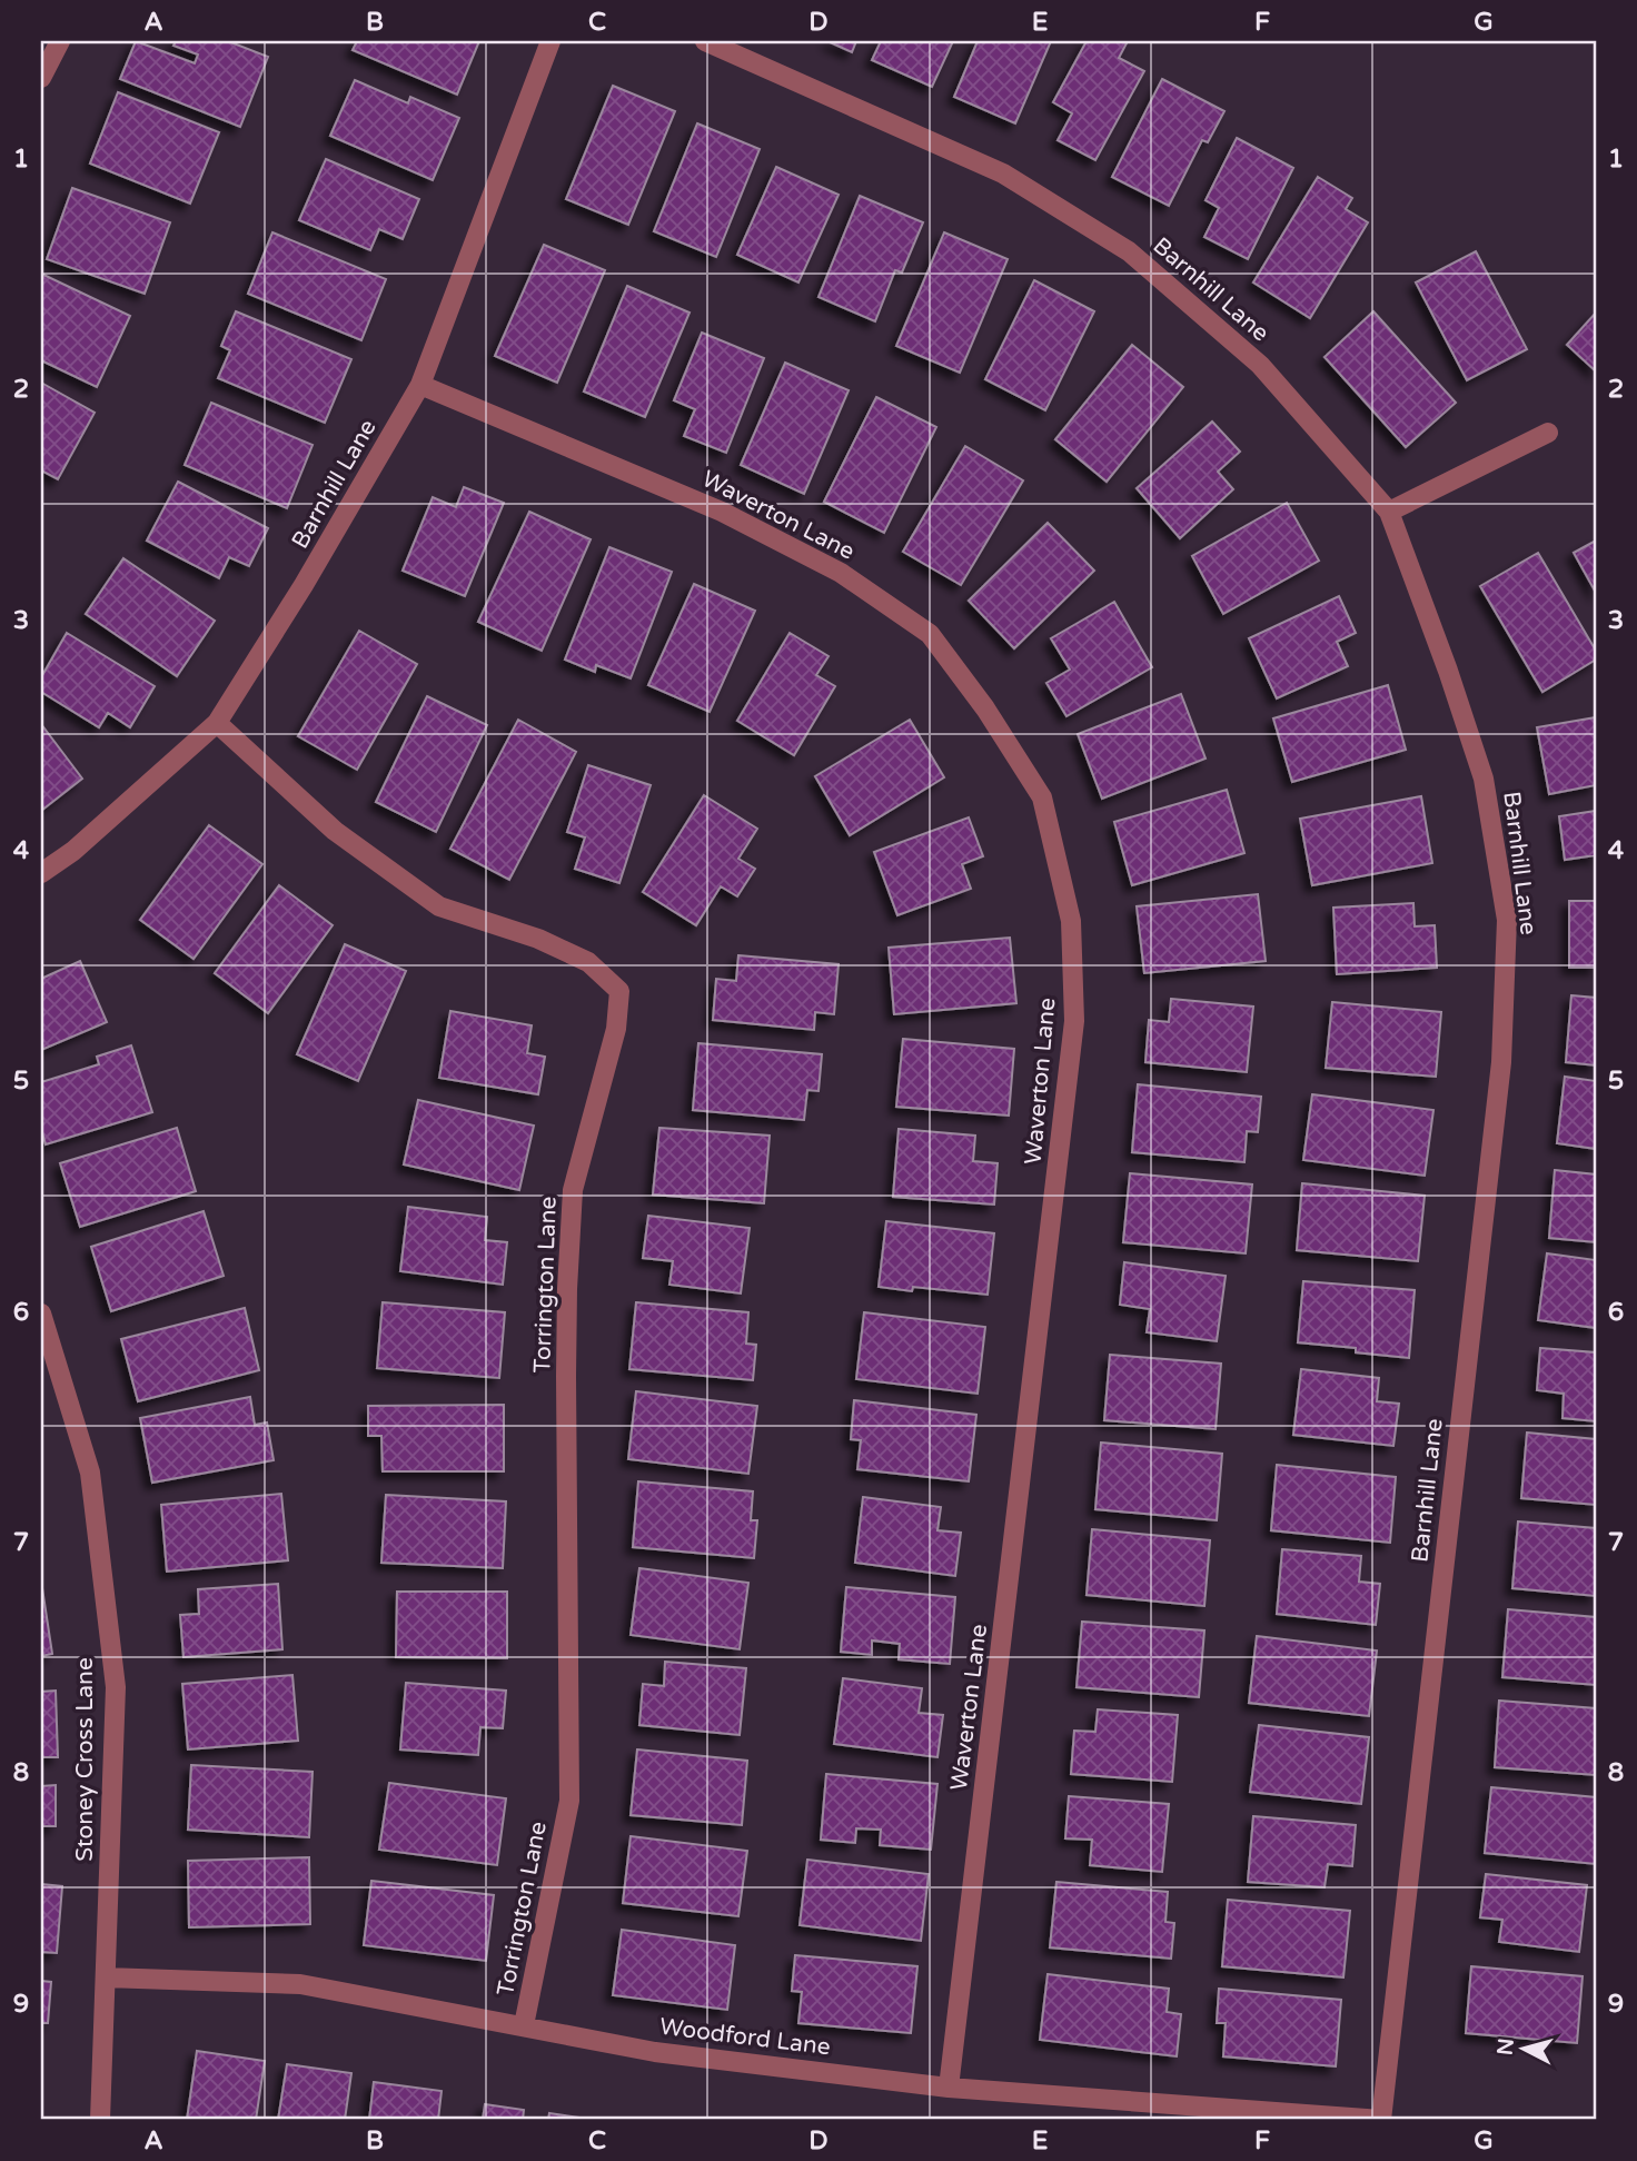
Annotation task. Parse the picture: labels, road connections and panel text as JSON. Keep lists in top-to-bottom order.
{
  "streets": {
    "street": [
      "Barnhill Lane",
      "Waverton Lane",
      "Torrington Lane",
      "Stoney Cross Lane",
      "Woodford Lane"
    ]
  },
  "crossings": [
    ["Barnhill Lane", "Waverton Lane"],
    ["Barnhill Lane", "Torrington Lane"],
    ["Barnhill Lane", "Woodford Lane"],
    ["Waverton Lane", "Woodford Lane"],
    ["Torrington Lane", "Woodford Lane"],
    ["Stoney Cross Lane", "Woodford Lane"]
  ],
  "north": "left",
  "grid": {
    "columns": [
      "A",
      "B",
      "C",
      "D",
      "E",
      "F",
      "G"
    ],
    "rows": [
      "1",
      "2",
      "3",
      "4",
      "5",
      "6",
      "7",
      "8",
      "9"
    ]
  }
}
